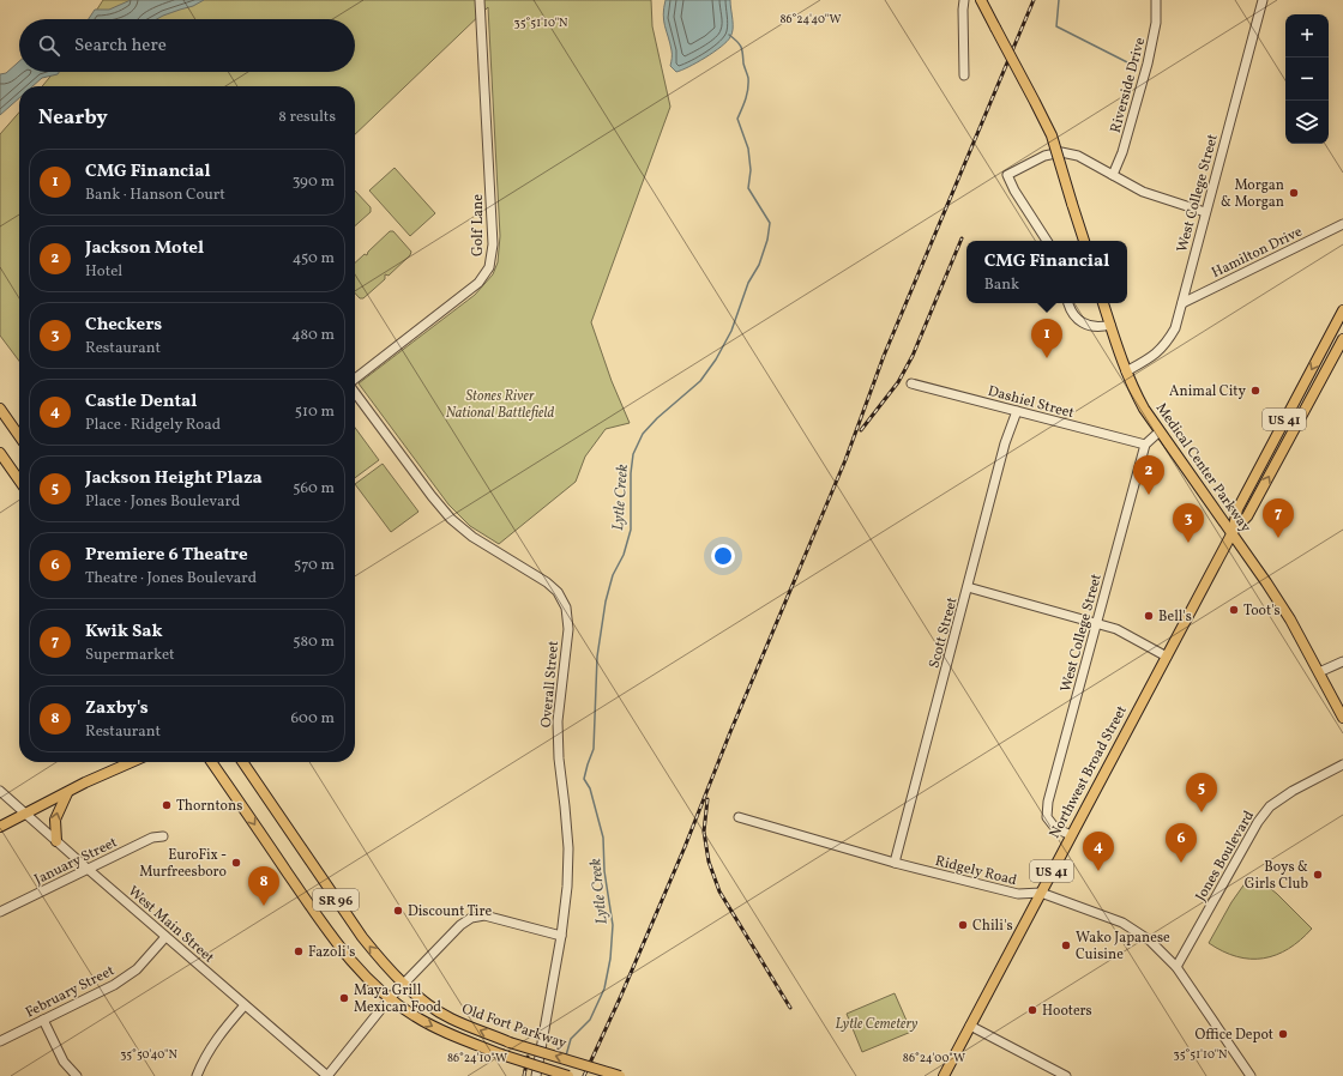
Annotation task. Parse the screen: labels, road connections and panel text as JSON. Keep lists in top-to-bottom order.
{
  "streets": {
    "main road": [
      "US 41",
      "Medical Center Parkway",
      "Northwest Broad Street",
      "SR 96",
      "Old Fort Parkway"
    ],
    "street": [
      "Riverside Drive",
      "West College Street",
      "Golf Lane",
      "Hamilton Drive",
      "Dashiel Street",
      "Scott Street",
      "Overall Street",
      "Jones Boulevard",
      "January Street",
      "Ridgely Road",
      "West Main Street",
      "February Street"
    ]
  },
  "crossings": [
    ["West College Street", "Hamilton Drive"],
    ["West College Street", "Dashiel Street"],
    ["West College Street", "Medical Center Parkway"],
    ["West College Street", "Northwest Broad Street"],
    ["Dashiel Street", "Scott Street"],
    ["Medical Center Parkway", "Northwest Broad Street"],
    ["Scott Street", "Ridgely Road"],
    ["Northwest Broad Street", "Ridgely Road"],
    ["Jones Boulevard", "Ridgely Road"],
    ["January Street", "West Main Street"],
    ["West Main Street", "February Street"]
  ],
  "water": ["Lytle Creek"],
  "parks": ["Stones River National Battlefield", "Lytle Cemetery"],
  "places": [
    "Morgan & Morgan",
    "Animal City",
    "Toot's",
    "Bell's",
    "Thorntons",
    "EuroFix - Murfreesboro",
    "Boys & Girls Club",
    "Discount Tire",
    "Chili's",
    "Wako Japanese Cuisine",
    "Fazoli's",
    "Maya Grill Mexican Food",
    "Hooters",
    "Office Depot"
  ],
  "page": {
    "map_buttons": ["+", "−"],
    "search": "Search here",
    "heading": ["Nearby", "8 results"],
    "list": [
      {
        "mark": "1",
        "name": "CMG Financial",
        "note": "Bank · Hanson Court",
        "value": "390 m"
      },
      {
        "mark": "2",
        "name": "Jackson Motel",
        "note": "Hotel",
        "value": "450 m"
      },
      {
        "mark": "3",
        "name": "Checkers",
        "note": "Restaurant",
        "value": "480 m"
      },
      {
        "mark": "4",
        "name": "Castle Dental",
        "note": "Place · Ridgely Road",
        "value": "510 m"
      },
      {
        "mark": "5",
        "name": "Jackson Height Plaza",
        "note": "Place · Jones Boulevard",
        "value": "560 m"
      },
      {
        "mark": "6",
        "name": "Premiere 6 Theatre",
        "note": "Theatre · Jones Boulevard",
        "value": "570 m"
      },
      {
        "mark": "7",
        "name": "Kwik Sak",
        "note": "Supermarket",
        "value": "580 m"
      },
      {
        "mark": "8",
        "name": "Zaxby's",
        "note": "Restaurant",
        "value": "600 m"
      }
    ],
    "popup": ["CMG Financial", "Bank"],
    "pins": [
      "1",
      "2",
      "7",
      "3",
      "5",
      "6",
      "4",
      "8"
    ]
  },
  "coordinates": [
    "86°24'40\"W",
    "35°51'10\"N",
    "35°50'40\"N",
    "86°24'10\"W",
    "86°24'00\"W"
  ]
}
